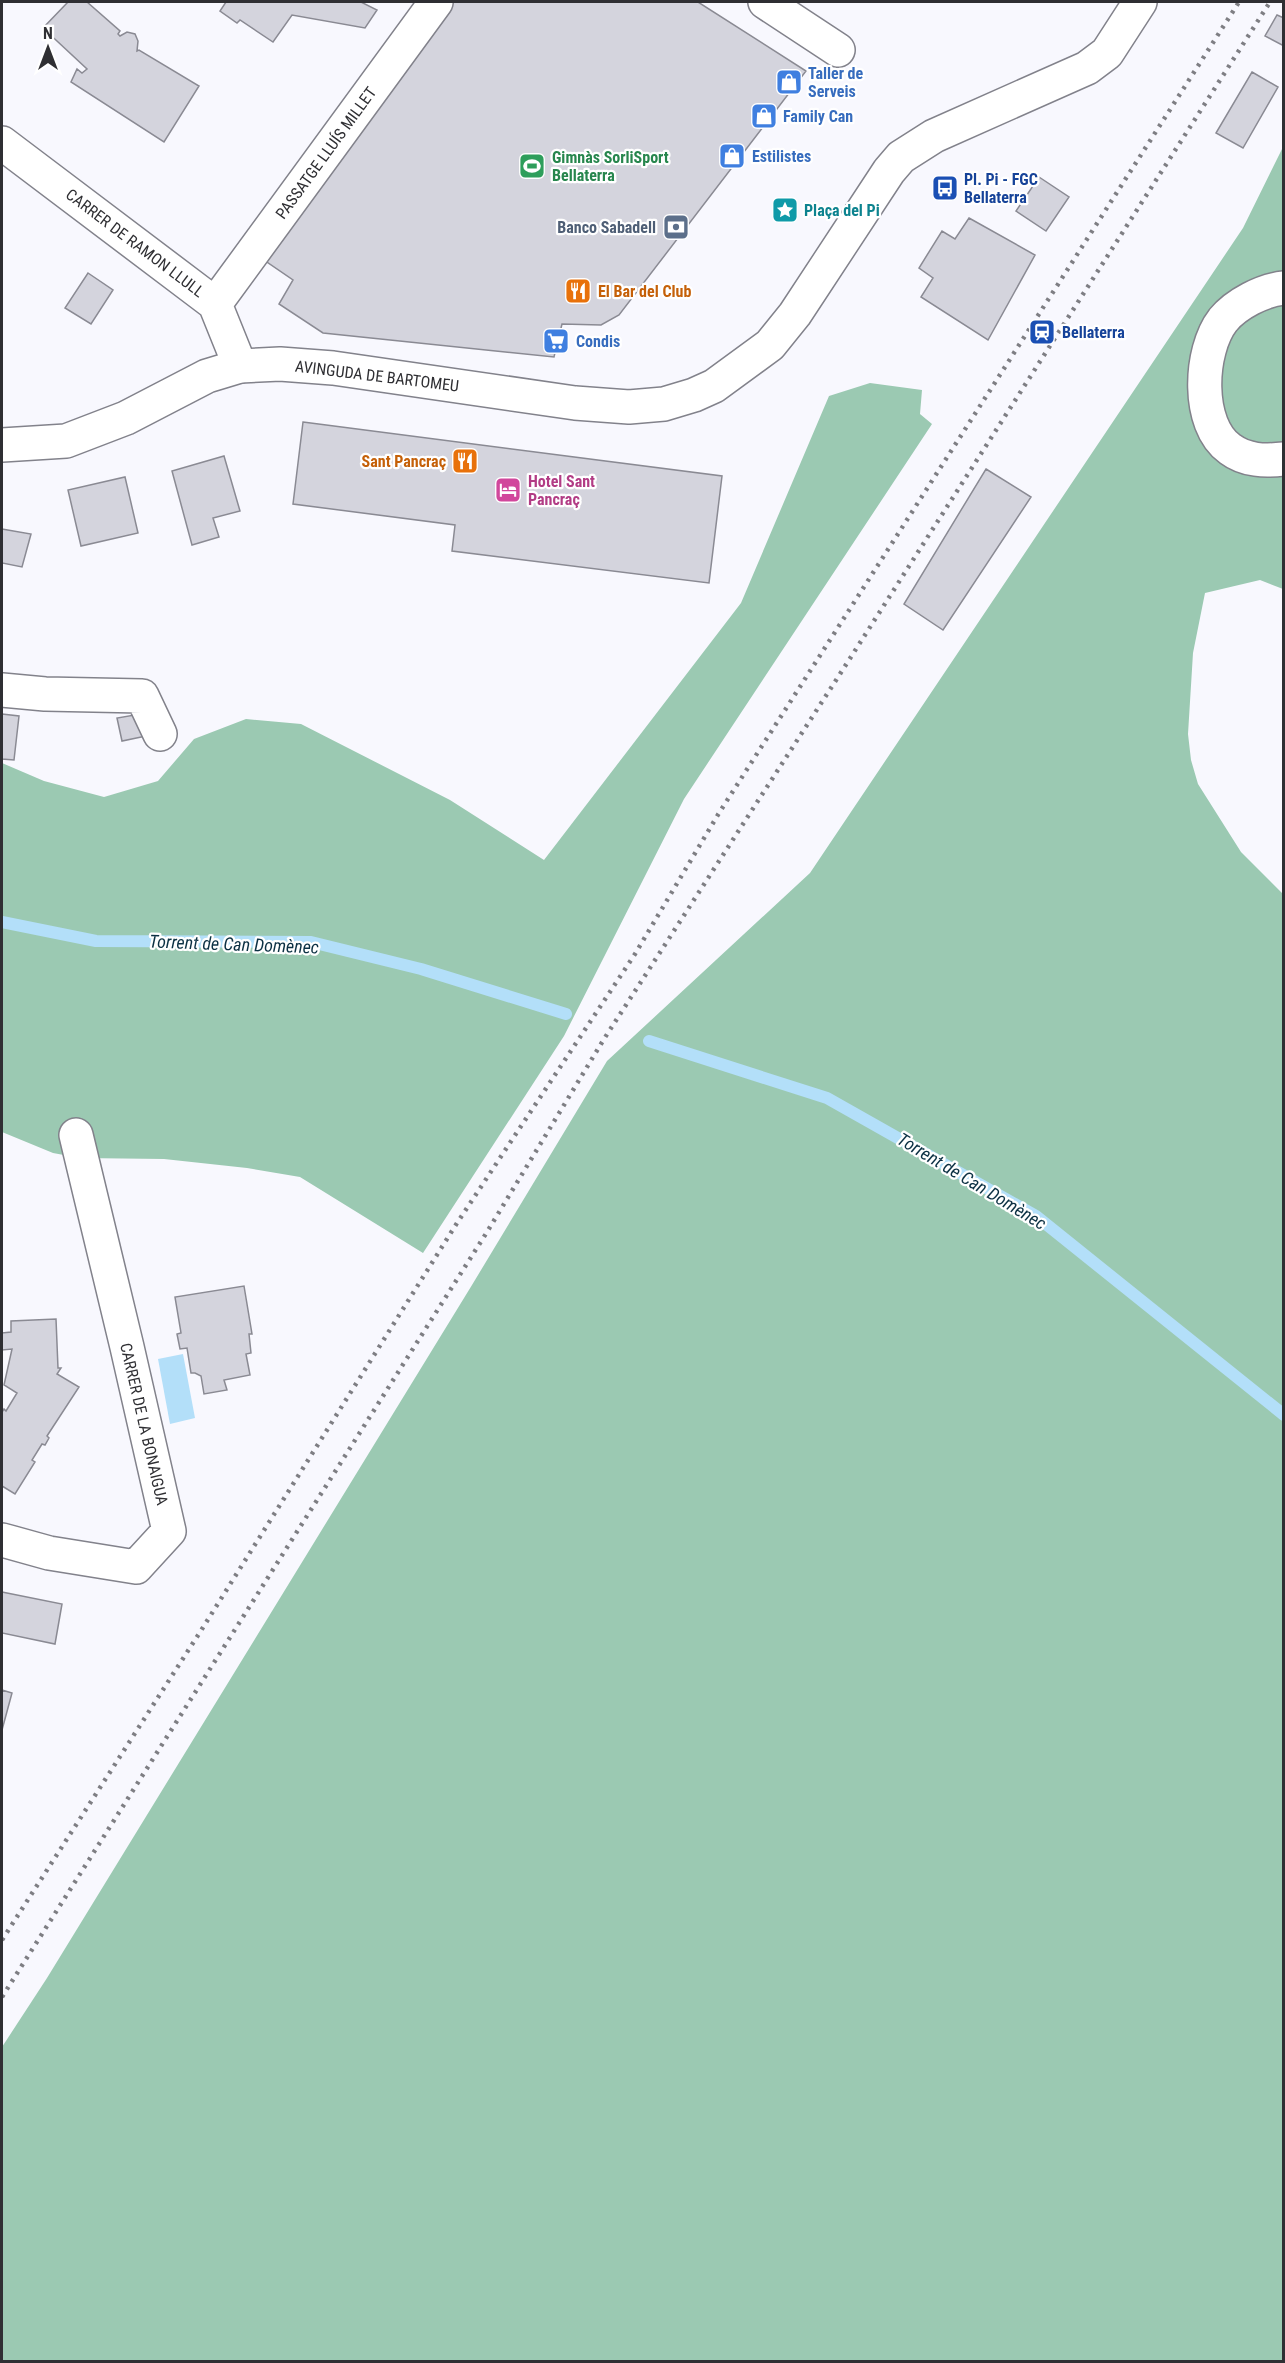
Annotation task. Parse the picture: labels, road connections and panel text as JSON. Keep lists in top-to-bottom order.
{
  "streets": {
    "street": [
      "PASSATGE LLUÍS MILLET",
      "CARRER DE RAMON LLULL",
      "AVINGUDA DE BARTOMEU",
      "CARRER DE LA BONAIGUA"
    ]
  },
  "crossings": [
    ["PASSATGE LLUÍS MILLET", "CARRER DE RAMON LLULL"],
    ["CARRER DE RAMON LLULL", "AVINGUDA DE BARTOMEU"]
  ],
  "water": ["Torrent de Can Domènec"],
  "places": {
    "shop": ["Taller de Serveis", "Family Can", "Estilistes"],
    "sports": ["Gimnàs SorliSport Bellaterra"],
    "bus stop": ["Pl. Pi - FGC Bellaterra"],
    "place": ["Plaça del Pi"],
    "bank": ["Banco Sabadell"],
    "restaurant": ["El Bar del Club", "Sant Pancraç"],
    "station": ["Bellaterra"],
    "supermarket": ["Condis"],
    "hotel": ["Hotel Sant Pancraç"]
  },
  "north": "top"
}
